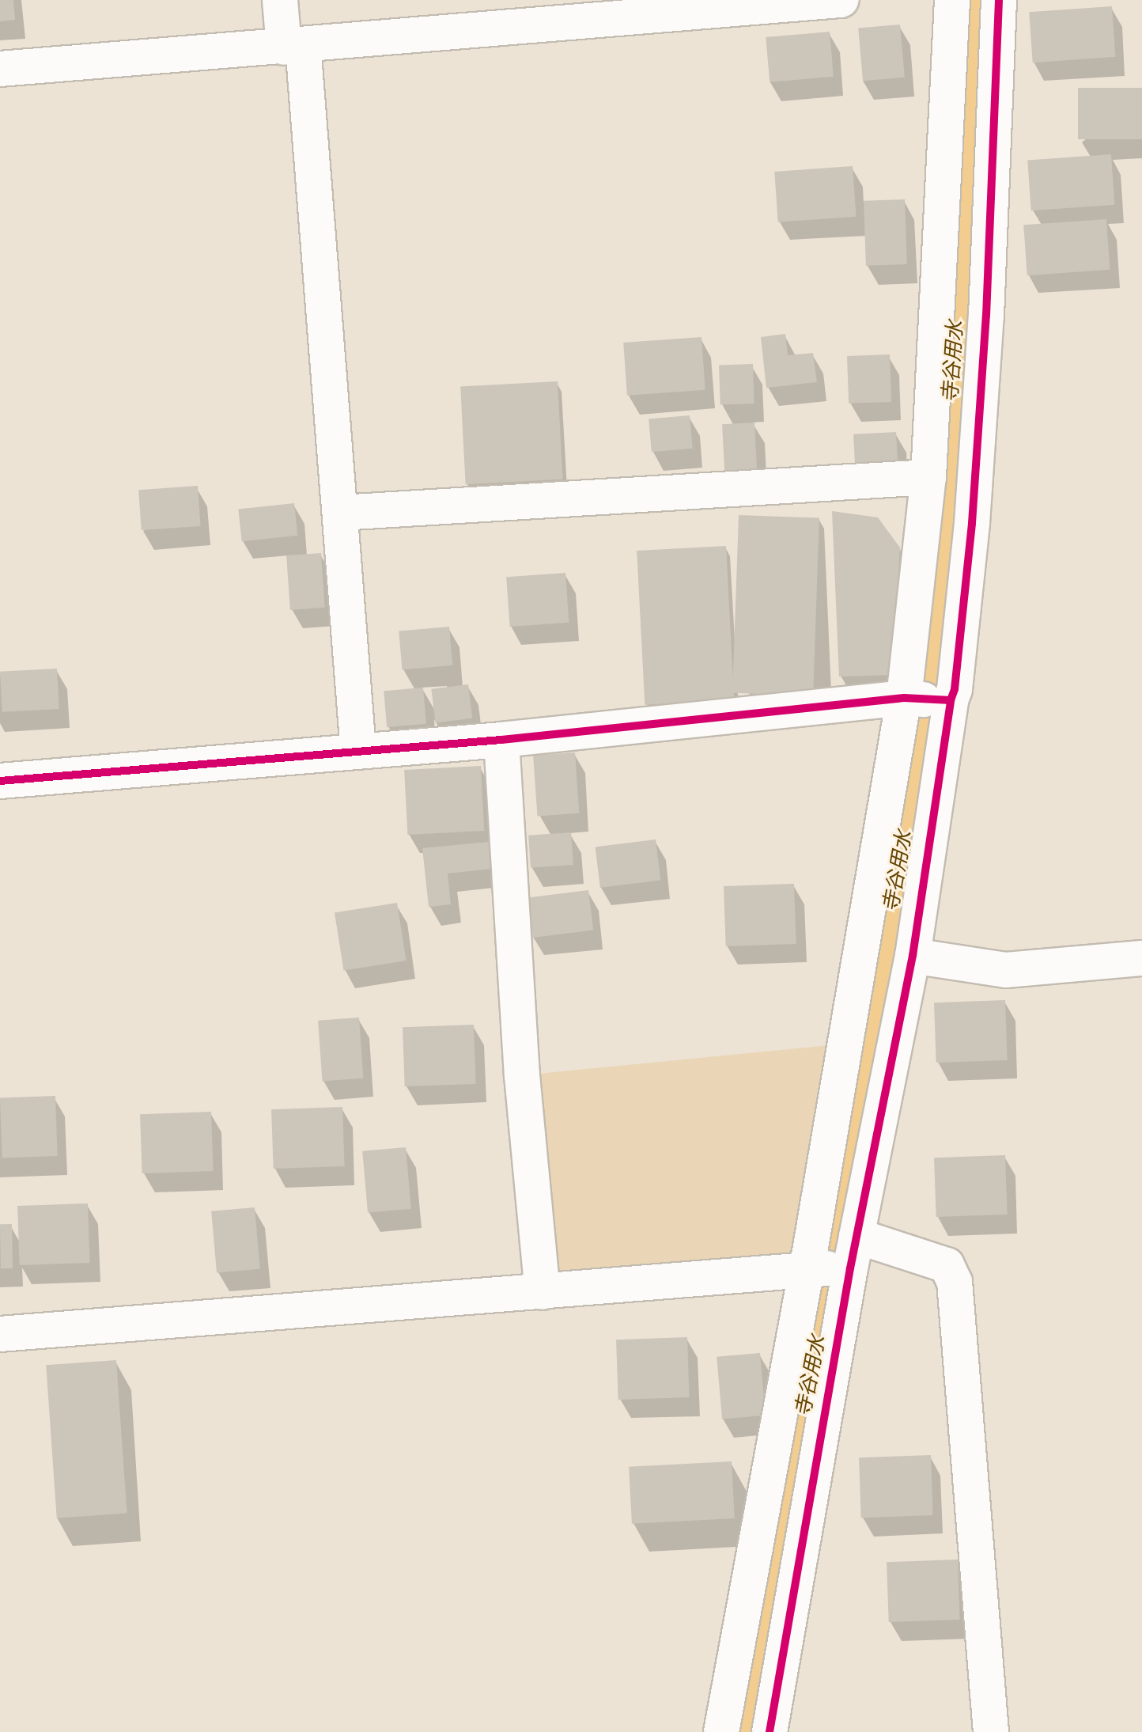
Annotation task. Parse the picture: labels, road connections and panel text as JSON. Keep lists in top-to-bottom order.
{
  "water": ["寺谷用水"]
}
